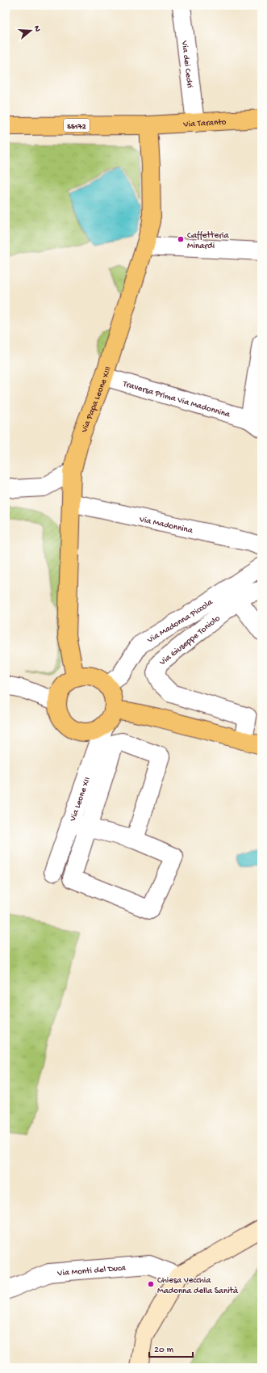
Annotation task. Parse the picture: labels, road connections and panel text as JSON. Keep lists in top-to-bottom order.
{
  "streets": {
    "main road": ["Via Taranto", "SS172", "Via Papa Leone XIII"],
    "street": [
      "Via dei Cedri",
      "Traversa Prima Via Madonnina",
      "Via Madonnina",
      "Via Madonna Piccola",
      "Via Giuseppe Toniolo",
      "Via Leone XII",
      "Via Monti del Duca"
    ]
  },
  "crossings": [
    ["Via dei Cedri", "Via Taranto"],
    ["Via Taranto", "SS172"],
    ["Via Taranto", "Via Papa Leone XIII"],
    ["SS172", "Via Papa Leone XIII"],
    ["Traversa Prima Via Madonnina", "Via Papa Leone XIII"],
    ["Via Papa Leone XIII", "Via Madonnina"],
    ["Via Papa Leone XIII", "Via Madonna Piccola"],
    ["Via Papa Leone XIII", "Via Leone XII"],
    ["Via Madonna Piccola", "Via Leone XII"]
  ],
  "places": ["Caffetteria Minardi", "Chiesa Vecchia Madonna della Sanità"],
  "scale_bar": "20 m",
  "north": "right"
}
